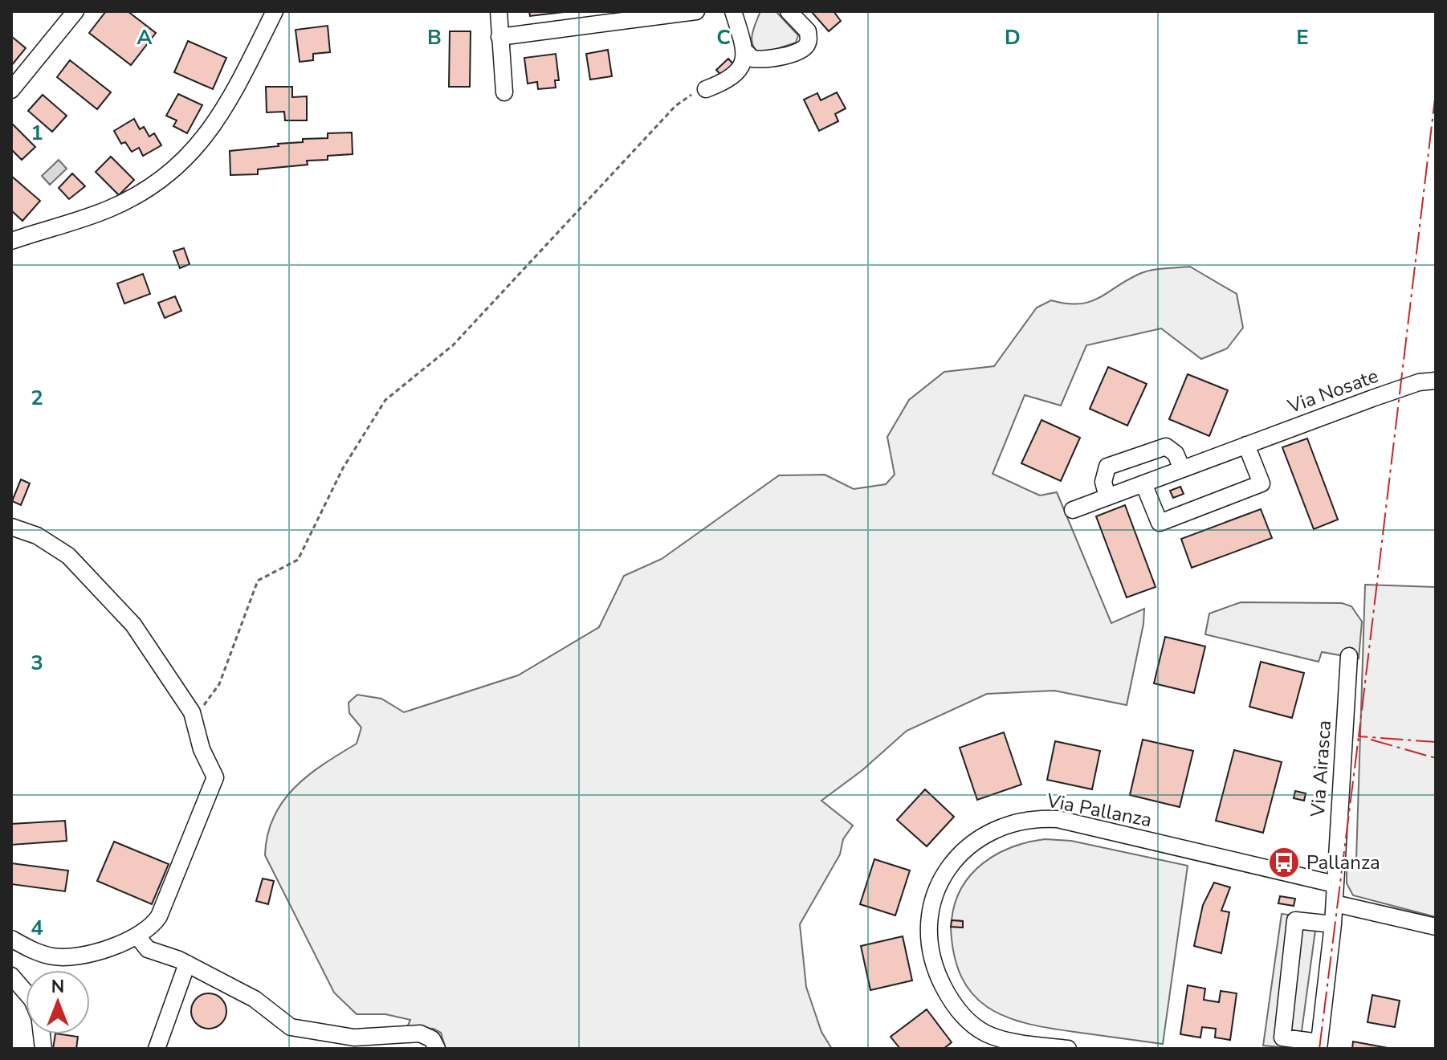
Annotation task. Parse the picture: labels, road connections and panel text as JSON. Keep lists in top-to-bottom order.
{
  "streets": {
    "street": ["Via Nosate", "Via Airasca", "Via Pallanza"]
  },
  "crossings": [
    ["Via Airasca", "Via Pallanza"]
  ],
  "places": {
    "bus stop": ["Pallanza"]
  },
  "north": "top",
  "grid": {
    "columns": [
      "A",
      "B",
      "C",
      "D",
      "E"
    ],
    "rows": [
      "1",
      "2",
      "3",
      "4"
    ]
  }
}
